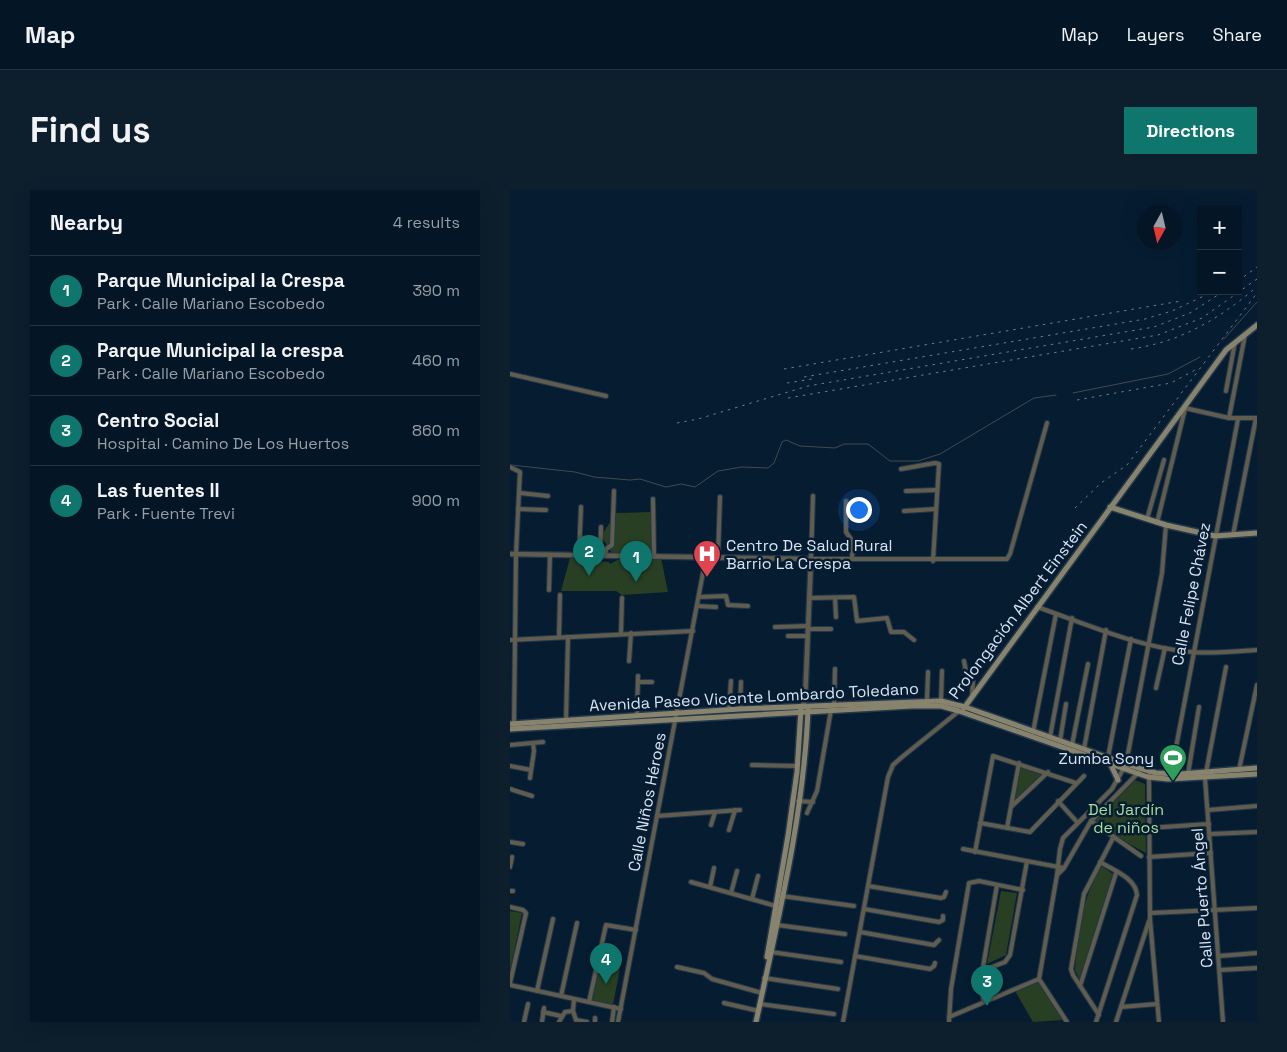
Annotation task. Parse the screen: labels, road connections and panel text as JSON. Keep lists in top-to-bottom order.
{
  "streets": {
    "main road": ["Prolongación Albert Einstein", "Avenida Paseo Vicente Lombardo Toledano"],
    "street": ["Calle Felipe Chávez", "Calle Niños Héroes", "Calle Puerto Ángel"]
  },
  "crossings": [
    ["Calle Felipe Chávez", "Avenida Paseo Vicente Lombardo Toledano"],
    ["Prolongación Albert Einstein", "Avenida Paseo Vicente Lombardo Toledano"],
    ["Avenida Paseo Vicente Lombardo Toledano", "Calle Niños Héroes"],
    ["Avenida Paseo Vicente Lombardo Toledano", "Calle Puerto Ángel"]
  ],
  "parks": ["Del Jardín de niños"],
  "places": {
    "hospital": ["Centro De Salud Rural Barrio La Crespa"],
    "sports": ["Zumba Sony"]
  },
  "north": "bottom",
  "page": {
    "header": "Map",
    "nav": ["Map", "Layers", "Share"],
    "buttons": "Directions",
    "title": "Find us",
    "heading": ["Nearby", "4 results"],
    "map_buttons": ["+", "−"],
    "list": [
      {
        "mark": "1",
        "name": "Parque Municipal la Crespa",
        "note": "Park · Calle Mariano Escobedo",
        "value": "390 m"
      },
      {
        "mark": "2",
        "name": "Parque Municipal la crespa",
        "note": "Park · Calle Mariano Escobedo",
        "value": "460 m"
      },
      {
        "mark": "3",
        "name": "Centro Social",
        "note": "Hospital · Camino De Los Huertos",
        "value": "860 m"
      },
      {
        "mark": "4",
        "name": "Las fuentes II",
        "note": "Park · Fuente Trevi",
        "value": "900 m"
      }
    ],
    "pins": [
      "2",
      "1",
      "4",
      "3"
    ]
  }
}
